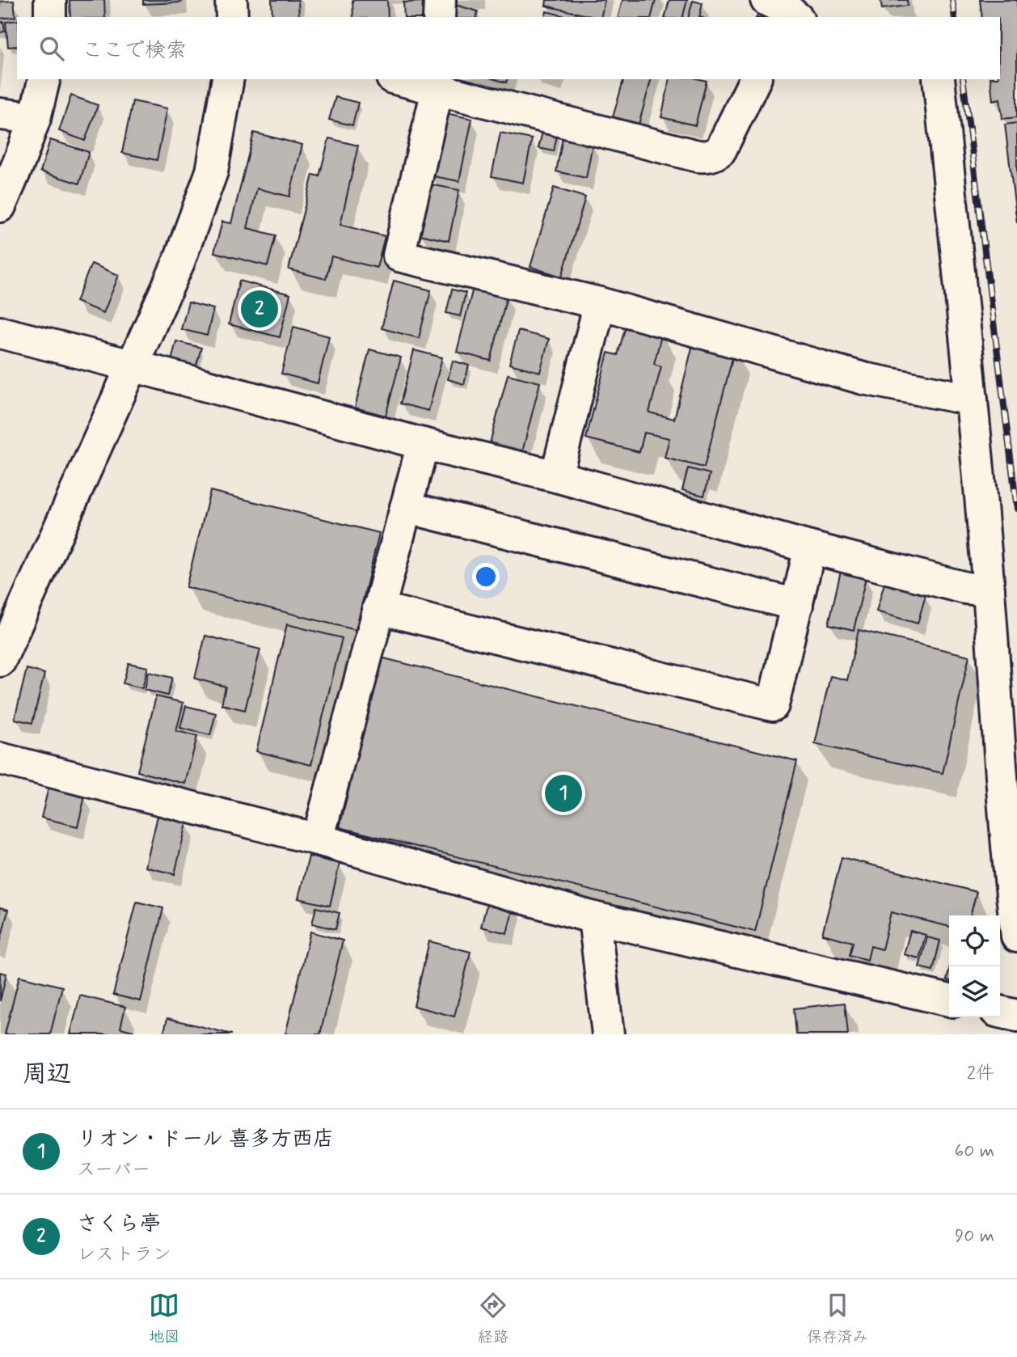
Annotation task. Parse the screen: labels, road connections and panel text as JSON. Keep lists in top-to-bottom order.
{
  "page": {
    "search": "ここで検索",
    "pins": ["2", "1"],
    "heading": ["周辺", "2件"],
    "list": [
      {
        "mark": "1",
        "name": "リオン・ドール 喜多方西店",
        "note": "スーパー",
        "value": "60 m"
      },
      {
        "mark": "2",
        "name": "さくら亭",
        "note": "レストラン",
        "value": "90 m"
      }
    ],
    "nav": ["地図", "経路", "保存済み"]
  }
}
